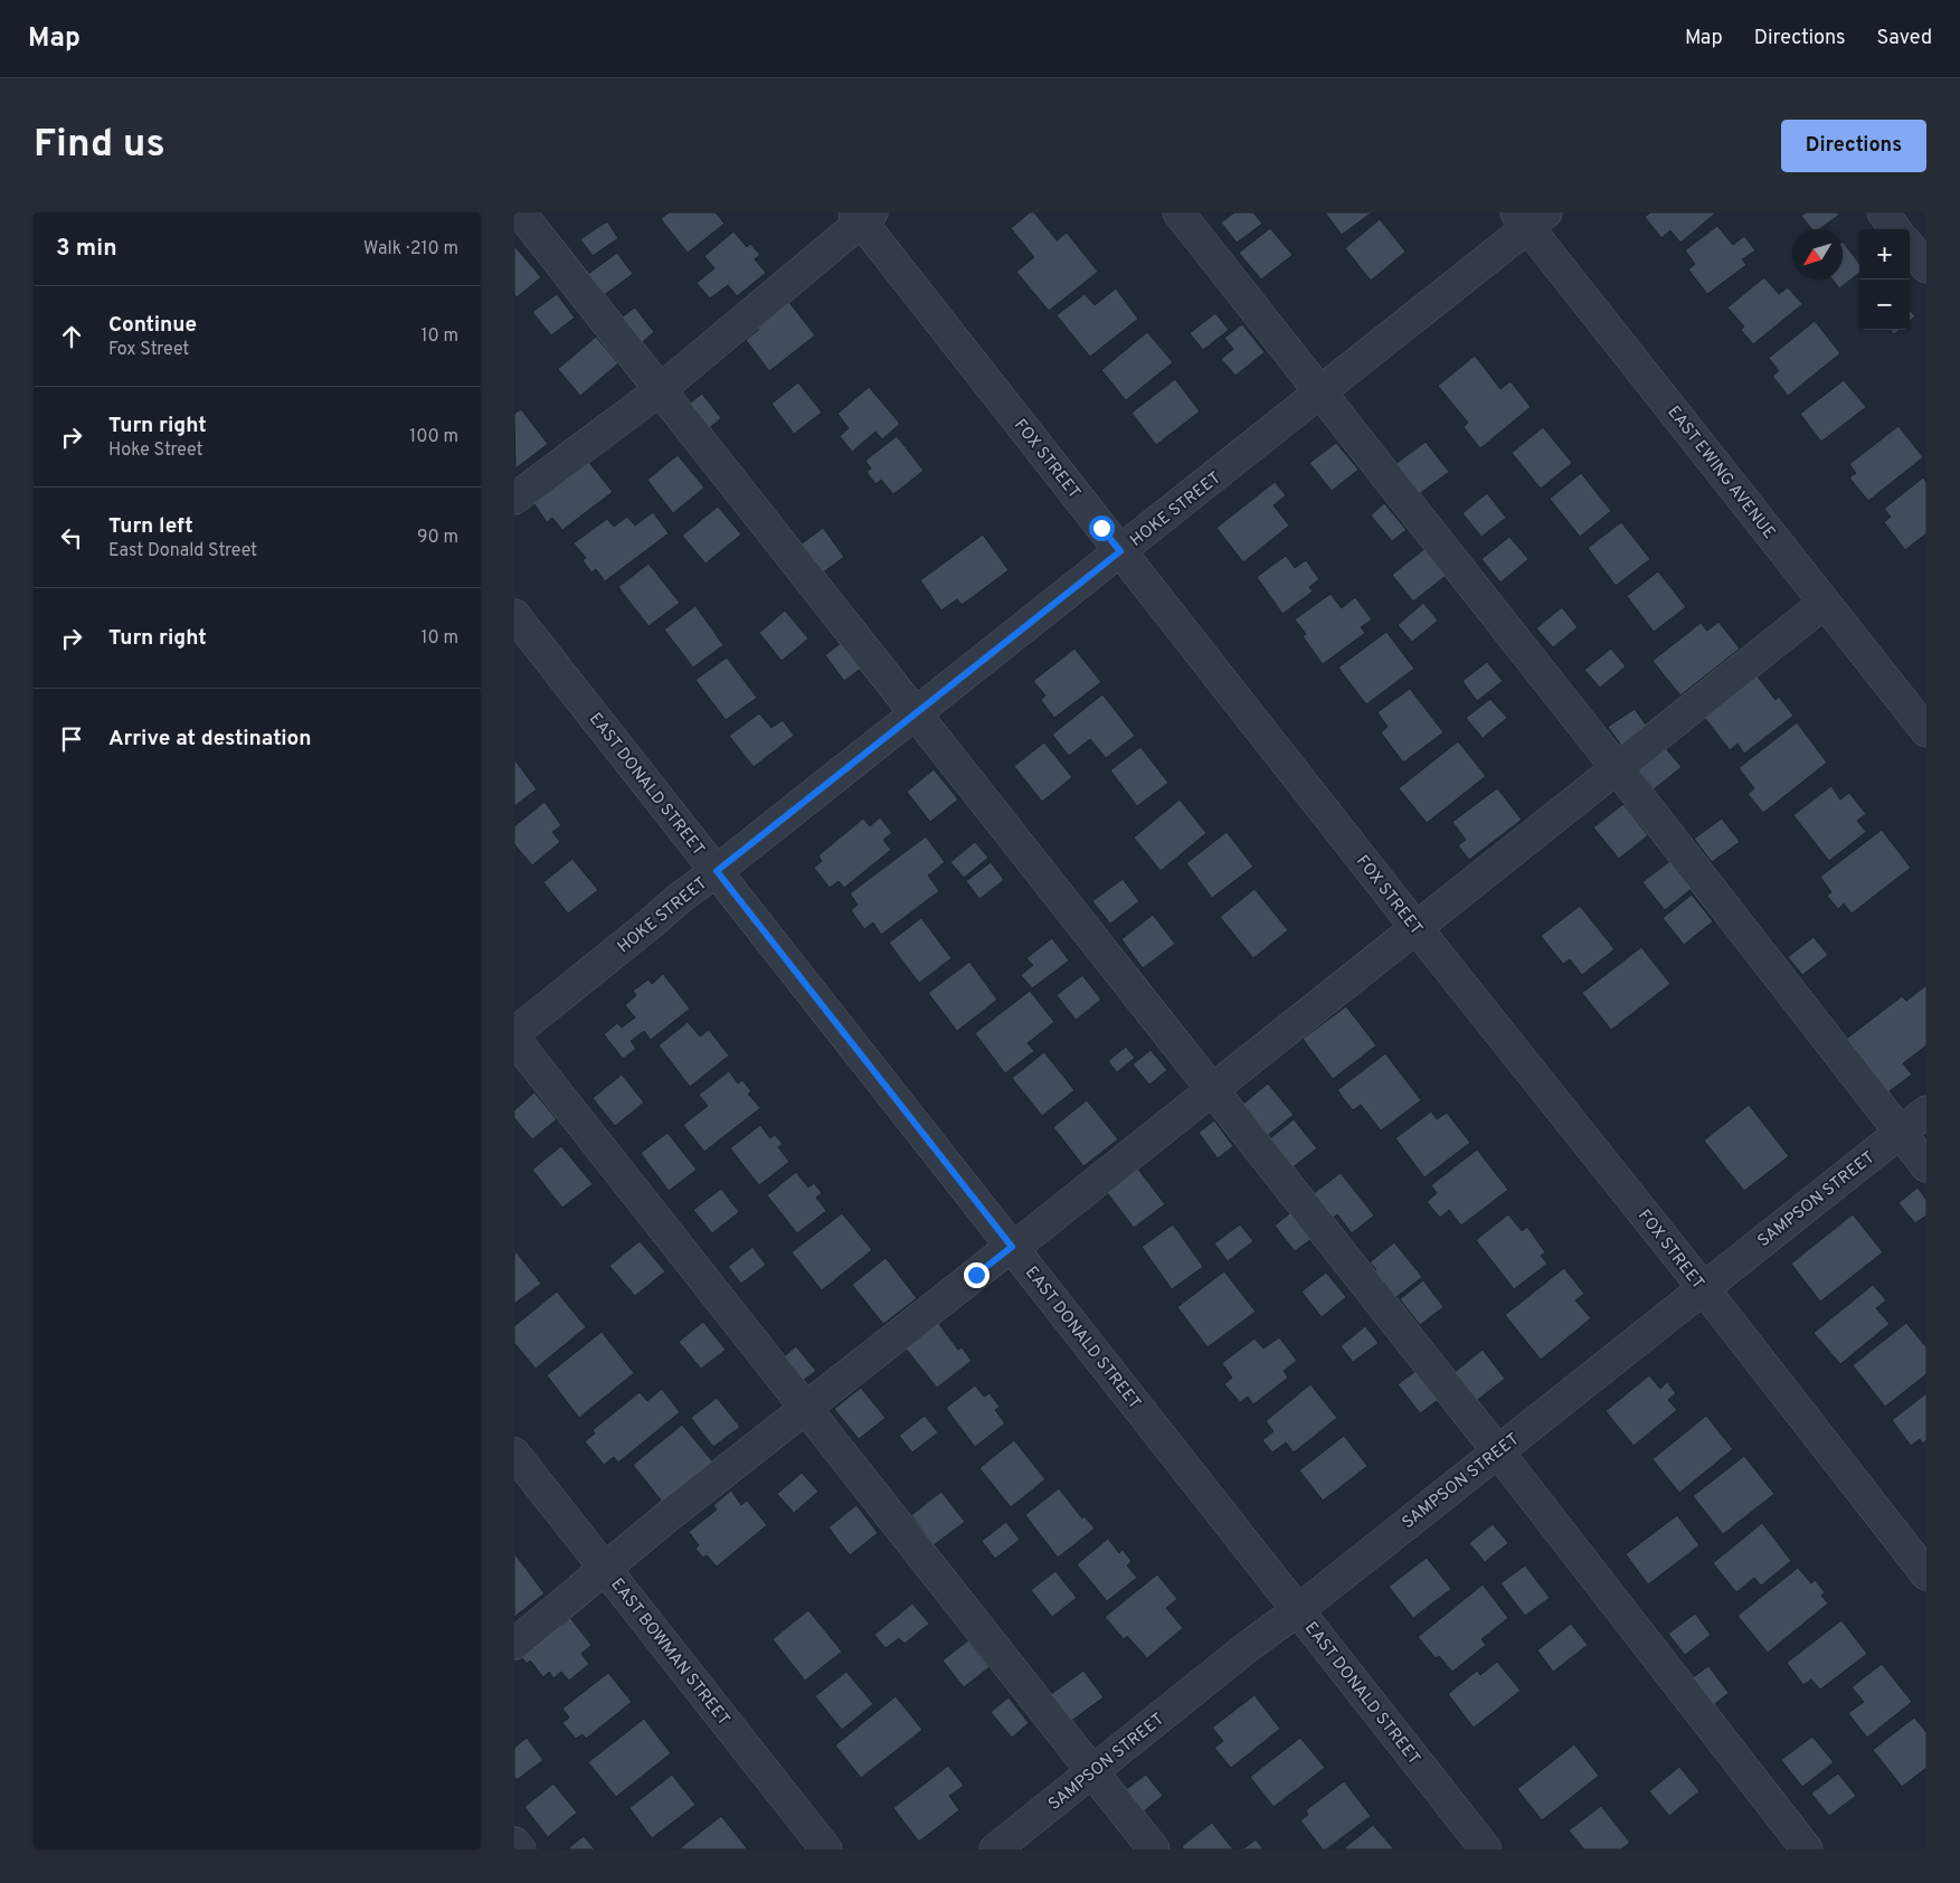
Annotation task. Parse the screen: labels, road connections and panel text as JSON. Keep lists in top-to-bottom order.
{
  "streets": {
    "street": [
      "FOX STREET",
      "EAST EWING AVENUE",
      "HOKE STREET",
      "EAST DONALD STREET",
      "SAMPSON STREET",
      "EAST BOWMAN STREET"
    ]
  },
  "crossings": [
    ["FOX STREET", "HOKE STREET"],
    ["FOX STREET", "SAMPSON STREET"],
    ["EAST EWING AVENUE", "HOKE STREET"],
    ["HOKE STREET", "EAST DONALD STREET"],
    ["EAST DONALD STREET", "SAMPSON STREET"]
  ],
  "north": "bottom left",
  "page": {
    "header": "Map",
    "nav": ["Map", "Directions", "Saved"],
    "buttons": "Directions",
    "title": "Find us",
    "heading": ["3 min", "Walk · 210 m"],
    "map_buttons": ["+", "−"],
    "list": [
      ["Continue", "Fox Street", "10 m"],
      ["Turn right", "Hoke Street", "100 m"],
      ["Turn left", "East Donald Street", "90 m"],
      ["Turn right", "10 m"],
      "Arrive at destination"
    ]
  }
}
